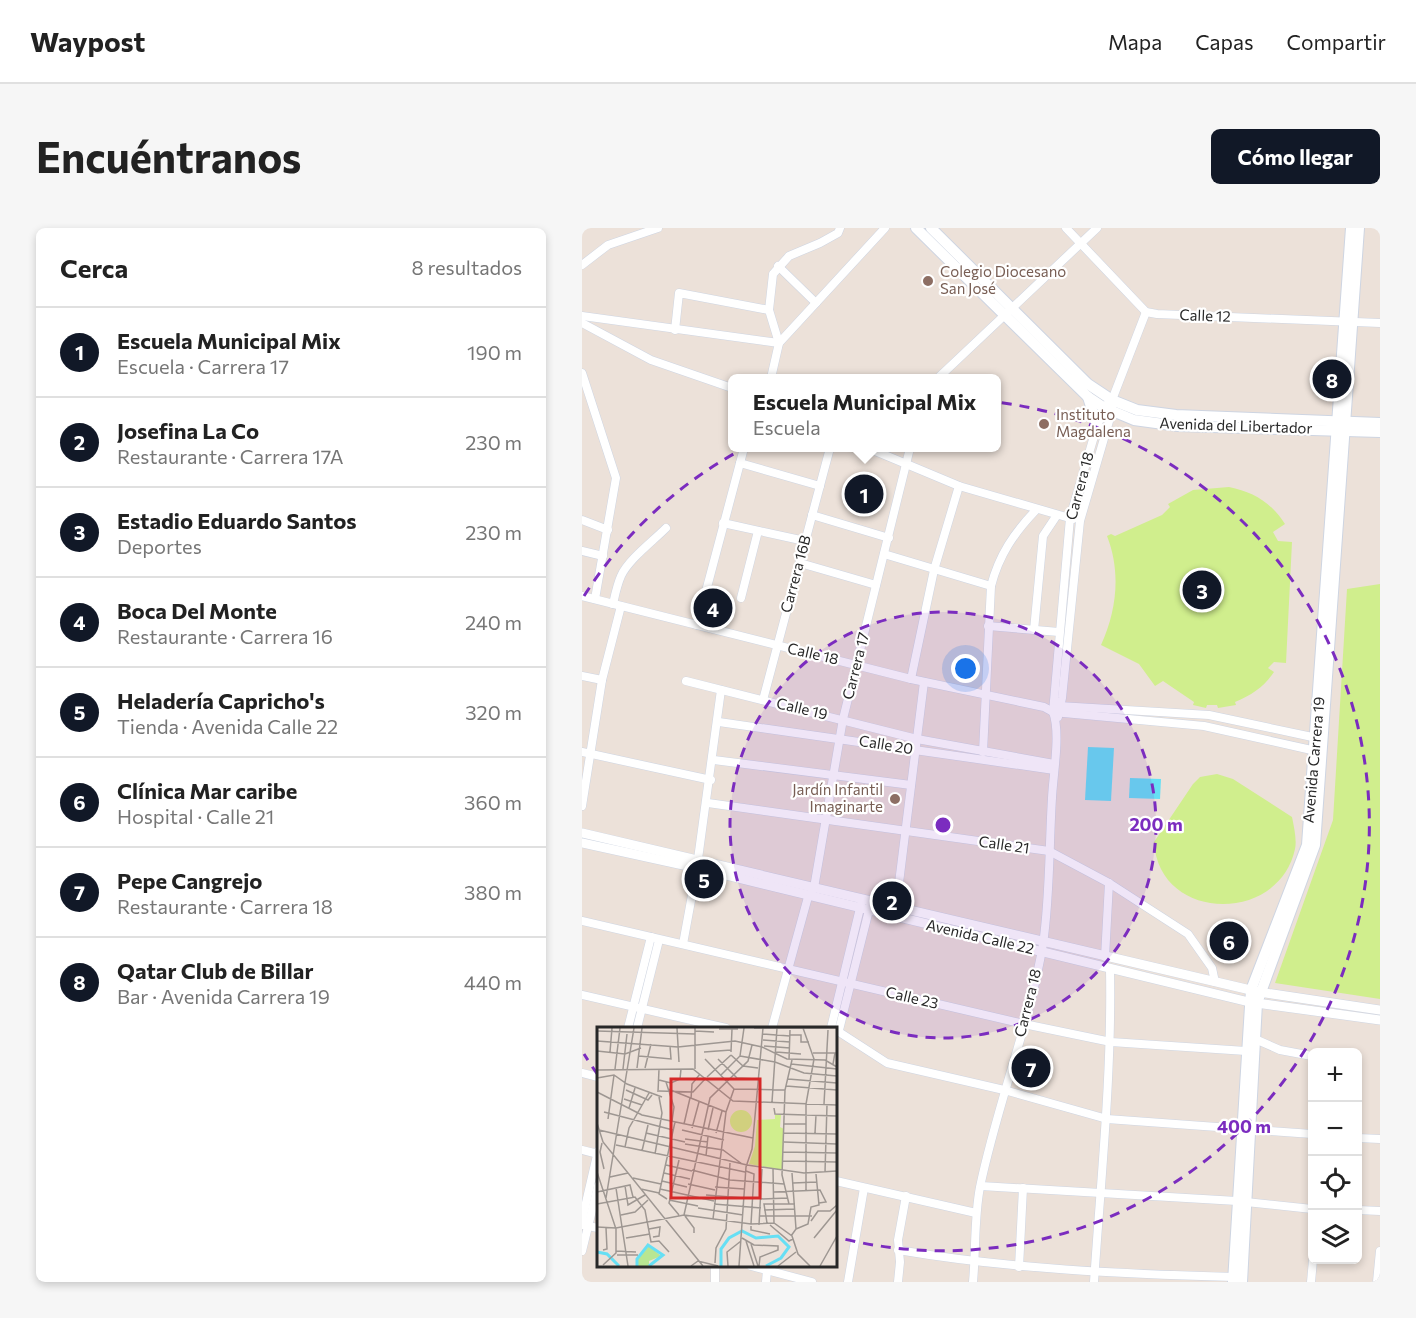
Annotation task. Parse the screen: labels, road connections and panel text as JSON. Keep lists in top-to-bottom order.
{
  "streets": {
    "main road": ["Avenida del Libertador", "Avenida Carrera 19"],
    "street": [
      "Calle 12",
      "Carrera 18",
      "Carrera 16B",
      "Calle 18",
      "Carrera 17",
      "Calle 19",
      "Calle 20",
      "Calle 21",
      "Avenida Calle 22",
      "Calle 23"
    ]
  },
  "crossings": [
    ["Calle 12", "Carrera 18"],
    ["Calle 12", "Avenida Carrera 19"],
    ["Avenida del Libertador", "Carrera 18"],
    ["Avenida del Libertador", "Avenida Carrera 19"],
    ["Carrera 18", "Calle 18"],
    ["Carrera 18", "Calle 20"],
    ["Carrera 18", "Calle 21"],
    ["Carrera 18", "Avenida Calle 22"],
    ["Carrera 18", "Calle 23"],
    ["Carrera 16B", "Calle 18"],
    ["Carrera 16B", "Calle 19"],
    ["Calle 18", "Carrera 17"],
    ["Calle 18", "Avenida Carrera 19"],
    ["Carrera 17", "Calle 19"],
    ["Carrera 17", "Calle 20"],
    ["Carrera 17", "Calle 21"],
    ["Carrera 17", "Avenida Calle 22"],
    ["Calle 19", "Calle 20"],
    ["Avenida Carrera 19", "Avenida Calle 22"],
    ["Avenida Carrera 19", "Calle 23"],
    ["Calle 21", "Avenida Calle 22"]
  ],
  "places": ["Colegio Diocesano San José", "Instituto Magdalena", "Jardín Infantil Imaginarte"],
  "page": {
    "header": "Waypost",
    "nav": ["Mapa", "Capas", "Compartir"],
    "buttons": "Cómo llegar",
    "title": "Encuéntranos",
    "heading": ["Cerca", "8 resultados"],
    "list": [
      {
        "mark": "1",
        "name": "Escuela Municipal Mix",
        "note": "Escuela · Carrera 17",
        "value": "190 m"
      },
      {
        "mark": "2",
        "name": "Josefina La Co",
        "note": "Restaurante · Carrera 17A",
        "value": "230 m"
      },
      {
        "mark": "3",
        "name": "Estadio Eduardo Santos",
        "note": "Deportes",
        "value": "230 m"
      },
      {
        "mark": "4",
        "name": "Boca Del Monte",
        "note": "Restaurante · Carrera 16",
        "value": "240 m"
      },
      {
        "mark": "5",
        "name": "Heladería Capricho's",
        "note": "Tienda · Avenida Calle 22",
        "value": "320 m"
      },
      {
        "mark": "6",
        "name": "Clínica Mar caribe",
        "note": "Hospital · Calle 21",
        "value": "360 m"
      },
      {
        "mark": "7",
        "name": "Pepe Cangrejo",
        "note": "Restaurante · Carrera 18",
        "value": "380 m"
      },
      {
        "mark": "8",
        "name": "Qatar Club de Billar",
        "note": "Bar · Avenida Carrera 19",
        "value": "440 m"
      }
    ],
    "pins": [
      "8",
      "1",
      "3",
      "4",
      "5",
      "2",
      "6",
      "7"
    ],
    "popup": ["Escuela Municipal Mix", "Escuela"],
    "map_buttons": ["+", "−"]
  },
  "rings": ["200 m", "400 m"]
}
